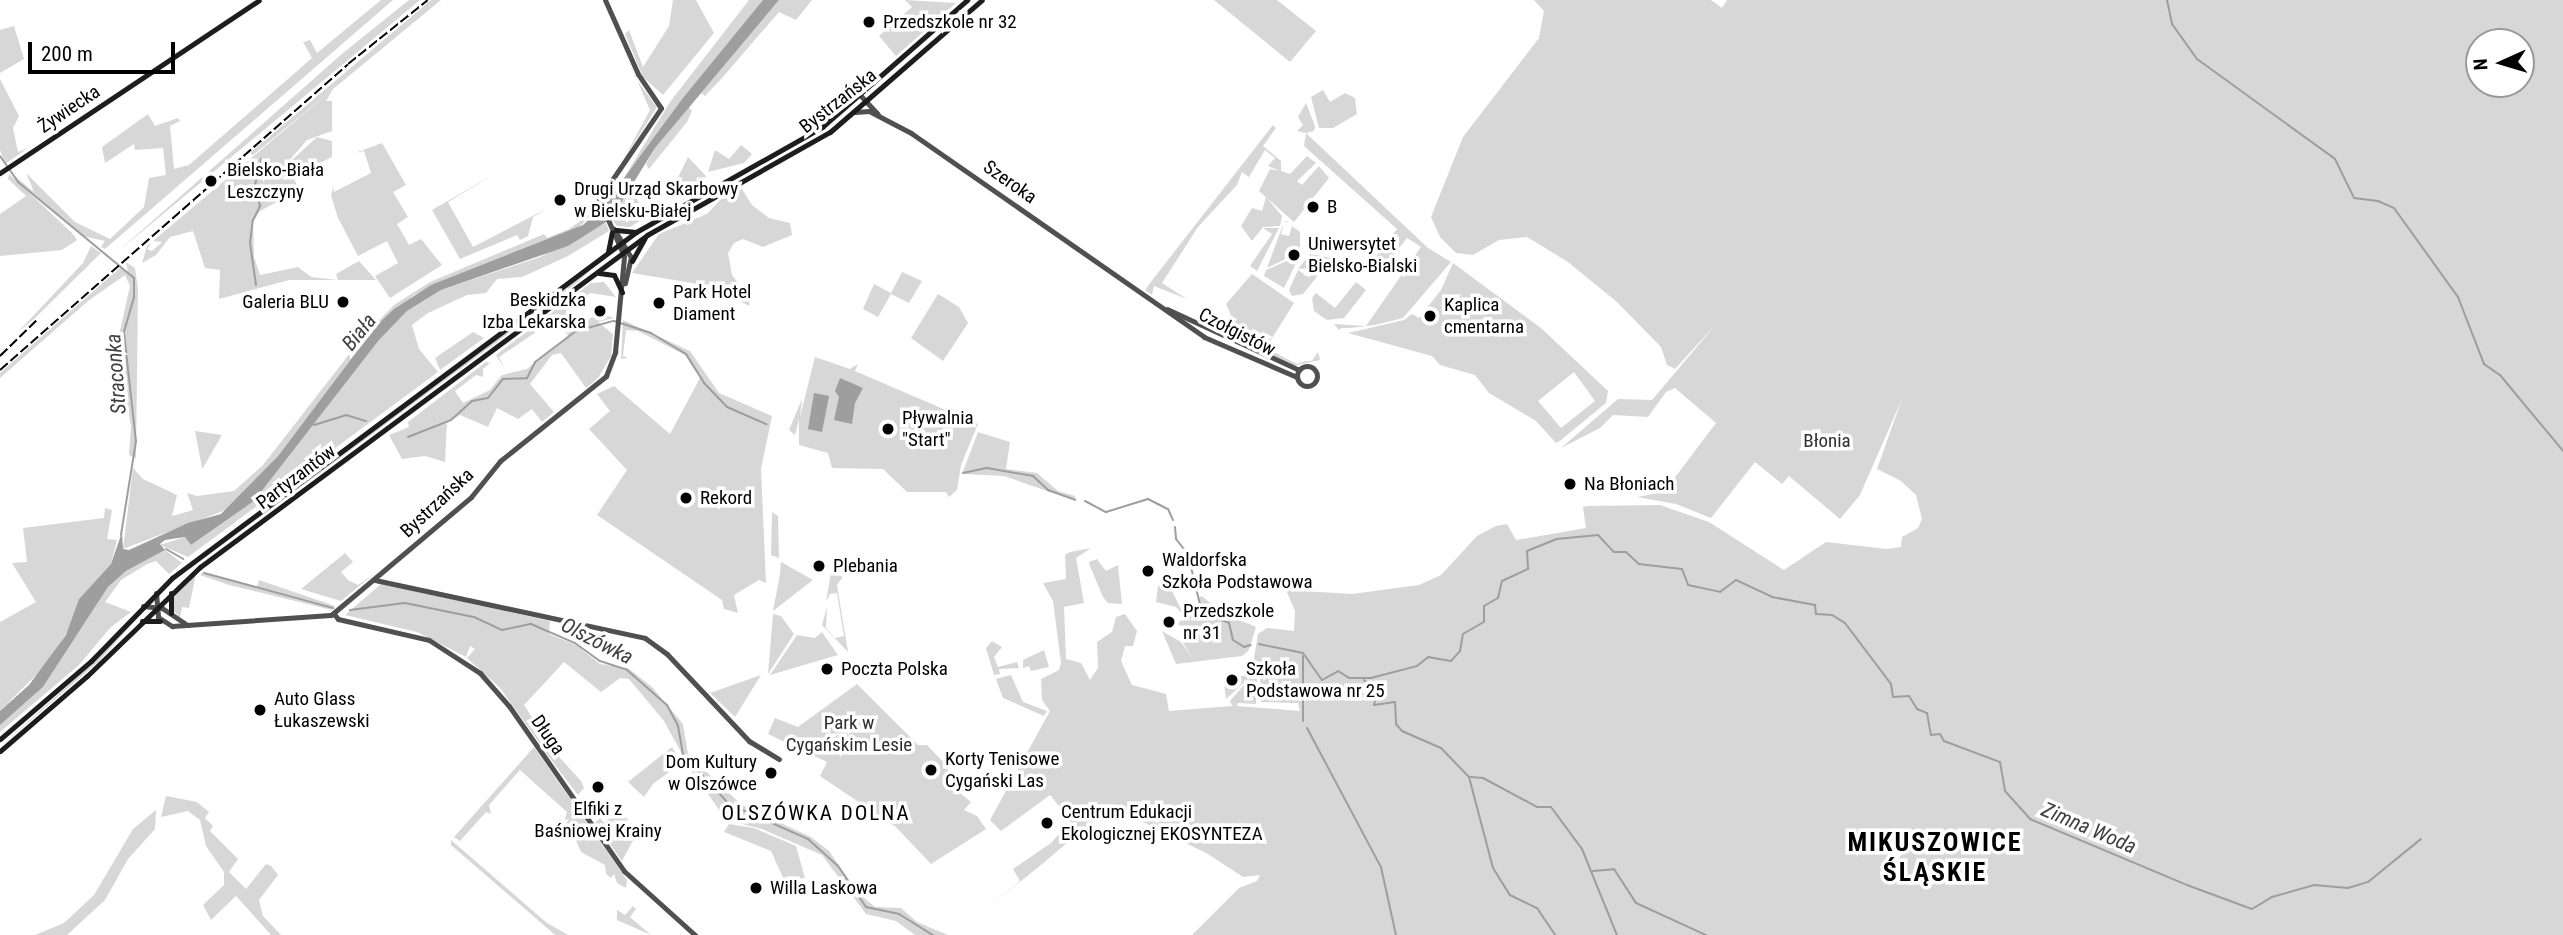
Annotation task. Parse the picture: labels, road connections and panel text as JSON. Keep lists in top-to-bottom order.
{
  "streets": {
    "main road": ["Bystrzańska", "Żywiecka", "Partyzantów"],
    "street": ["Szeroka", "Czołgistów", "Długa"]
  },
  "crossings": [
    ["Bystrzańska", "Szeroka"],
    ["Bystrzańska", "Partyzantów"],
    ["Bystrzańska", "Długa"],
    ["Szeroka", "Czołgistów"]
  ],
  "districts": ["OLSZÓWKA DOLNA", "MIKUSZOWICE ŚLĄSKIE"],
  "water": [
    "Biała",
    "Straconka",
    "Olszówka",
    "Zimna Woda"
  ],
  "parks": ["Błonia", "Park w Cygańskim Lesie"],
  "places": [
    "Przedszkole nr 32",
    "Bielsko-Biała Leszczyny",
    "Drugi Urząd Skarbowy w Bielsku-Białej",
    "B",
    "Uniwersytet Bielsko-Bialski",
    "Galeria BLU",
    "Park Hotel Diament",
    "Beskidzka Izba Lekarska",
    "Kaplica cmentarna",
    "Pływalnia \"Start\"",
    "Na Błoniach",
    "Rekord",
    "Plebania",
    "Waldorfska Szkoła Podstawowa",
    "Przedszkole nr 31",
    "Poczta Polska",
    "Szkoła Podstawowa nr 25",
    "Auto Glass Łukaszewski",
    "Korty Tenisowe Cygański Las",
    "Dom Kultury w Olszówce",
    "Elfiki z Baśniowej Krainy",
    "Centrum Edukacji Ekologicznej EKOSYNTEZA",
    "Willa Laskowa"
  ],
  "scale_bar": "200 m",
  "north": "left"
}
